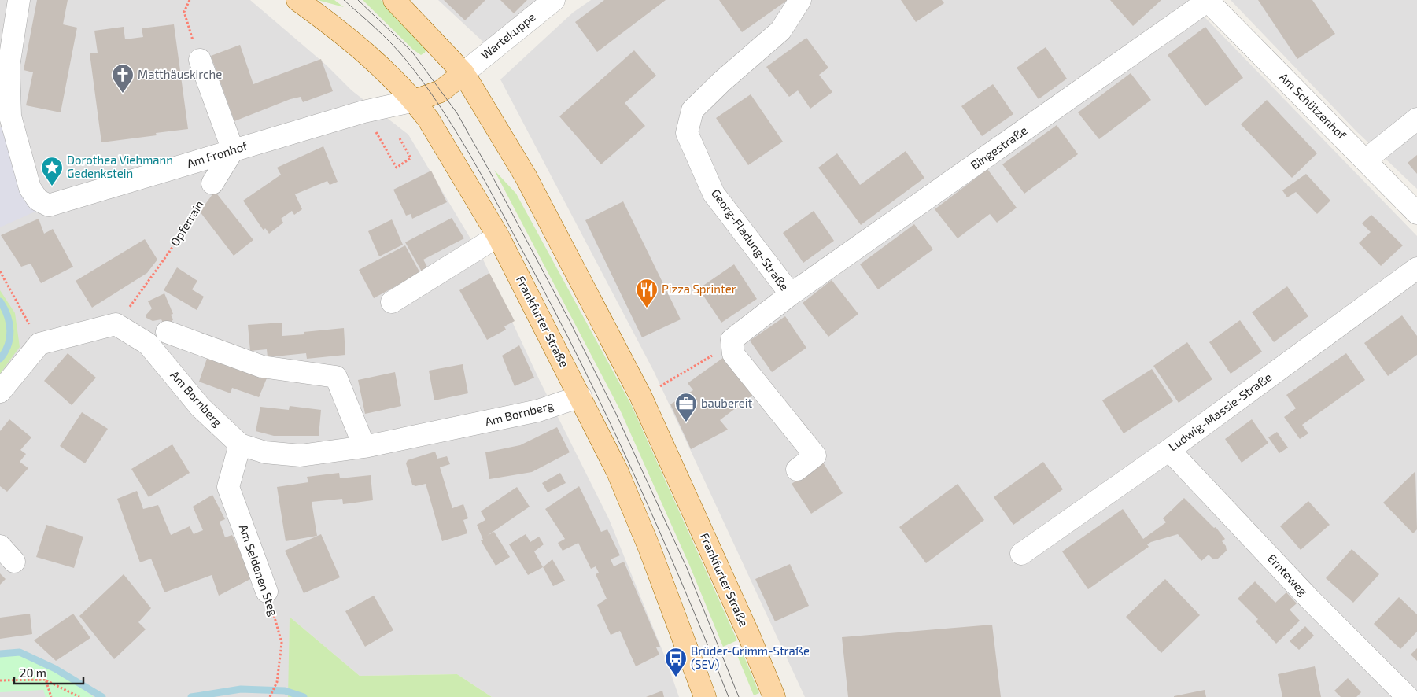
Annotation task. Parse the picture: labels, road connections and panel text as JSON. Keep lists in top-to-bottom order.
{
  "streets": {
    "main road": ["Frankfurter Straße"],
    "street": [
      "Wartekuppe",
      "Am Schützenhof",
      "Bingestraße",
      "Am Fronhof",
      "Georg-Fladung-Straße",
      "Am Bornberg",
      "Ludwig-Massie-Straße",
      "Am Seidenen Steg",
      "Ernteweg"
    ],
    "path": ["Opferrain"]
  },
  "crossings": [
    ["Wartekuppe", "Frankfurter Straße"],
    ["Am Schützenhof", "Bingestraße"],
    ["Bingestraße", "Georg-Fladung-Straße"],
    ["Am Fronhof", "Frankfurter Straße"],
    ["Frankfurter Straße", "Am Bornberg"],
    ["Am Bornberg", "Am Seidenen Steg"],
    ["Ludwig-Massie-Straße", "Ernteweg"]
  ],
  "places": {
    "church": ["Matthäuskirche"],
    "place": ["Dorothea Viehmann Gedenkstein"],
    "restaurant": ["Pizza Sprinter"],
    "office": ["baubereit"],
    "bus stop": ["Brüder-Grimm-Straße (SEV)"]
  },
  "scale_bar": "20 m"
}
